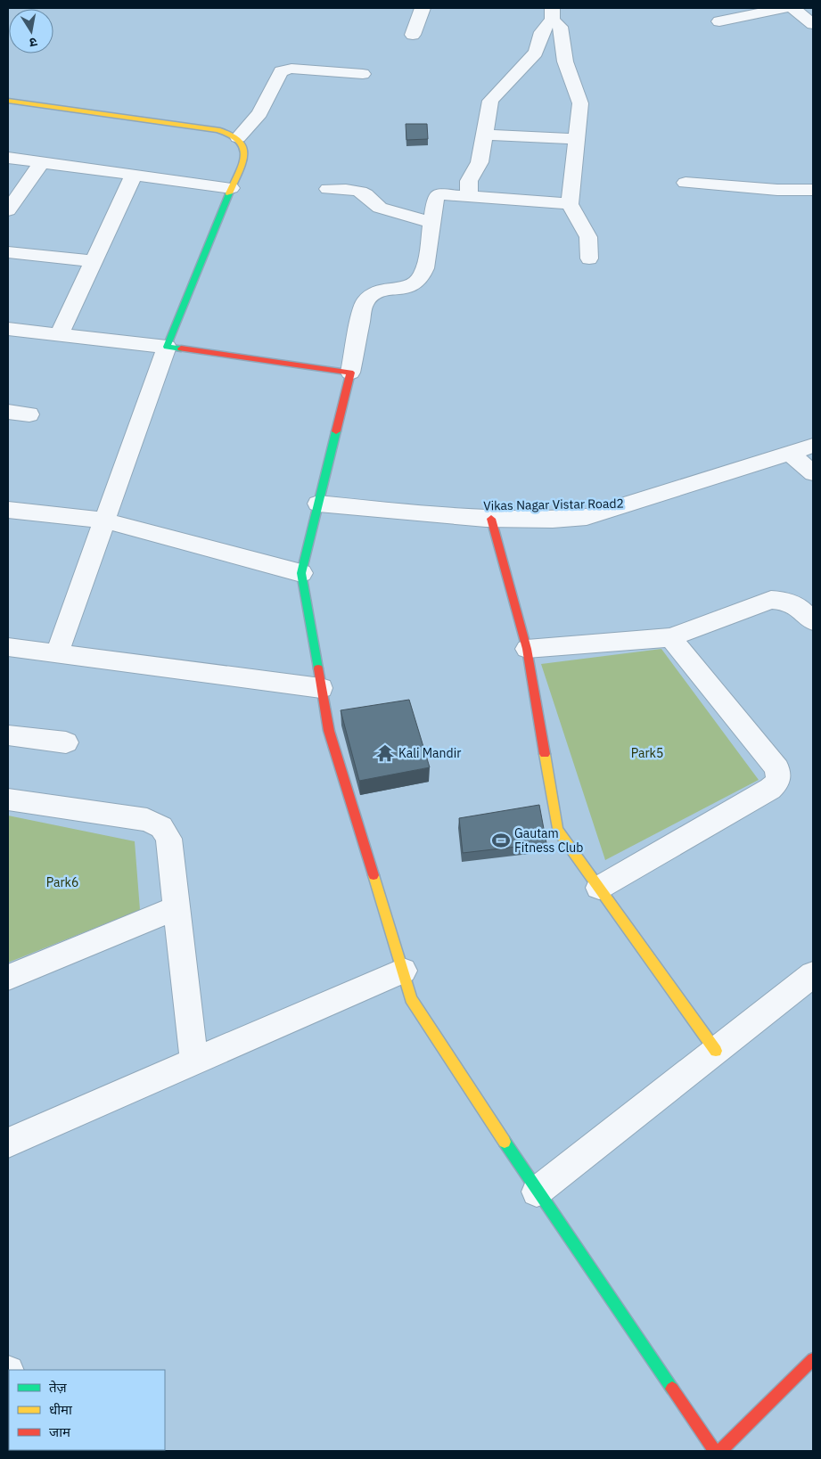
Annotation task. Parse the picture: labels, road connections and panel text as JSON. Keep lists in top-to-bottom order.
{
  "streets": {
    "street": ["Vikas Nagar Vistar Road2"]
  },
  "parks": ["Park5", "Park6"],
  "places": {
    "temple": ["Kali Mandir"],
    "sports": ["Gautam Fitness Club"]
  },
  "legend": ["तेज़", "धीमा", "जाम"],
  "north": "bottom"
}
